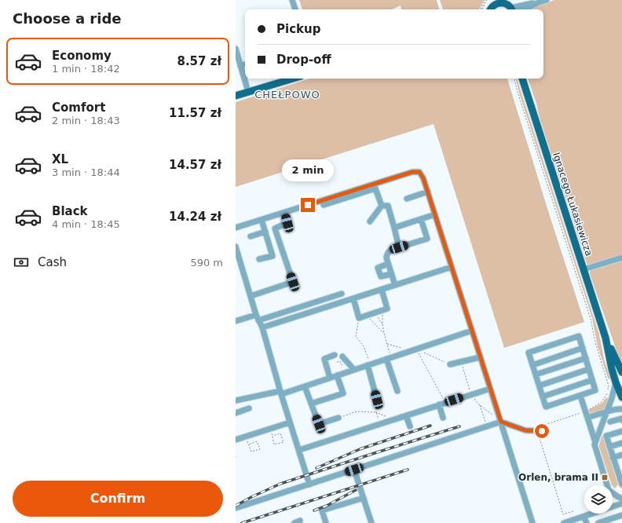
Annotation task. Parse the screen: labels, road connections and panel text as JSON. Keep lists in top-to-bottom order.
{
  "streets": {
    "main road": ["Ignacego Łukasiewicza"]
  },
  "districts": ["CHEŁPOWO"],
  "places": {
    "transit": ["Orlen, brama II"]
  },
  "page": {
    "heading": "Choose a ride",
    "banner": ["Pickup", "Drop-off"],
    "list": [
      {
        "name": "Economy",
        "note": "1 min · 18:42",
        "value": "8.57 zł"
      },
      {
        "name": "Comfort",
        "note": "2 min · 18:43",
        "value": "11.57 zł"
      },
      {
        "name": "XL",
        "note": "3 min · 18:44",
        "value": "14.57 zł"
      },
      {
        "name": "Black",
        "note": "4 min · 18:45",
        "value": "14.24 zł"
      }
    ],
    "bubble": "2 min",
    "pay": ["Cash", "590 m"],
    "buttons": "Confirm"
  }
}
